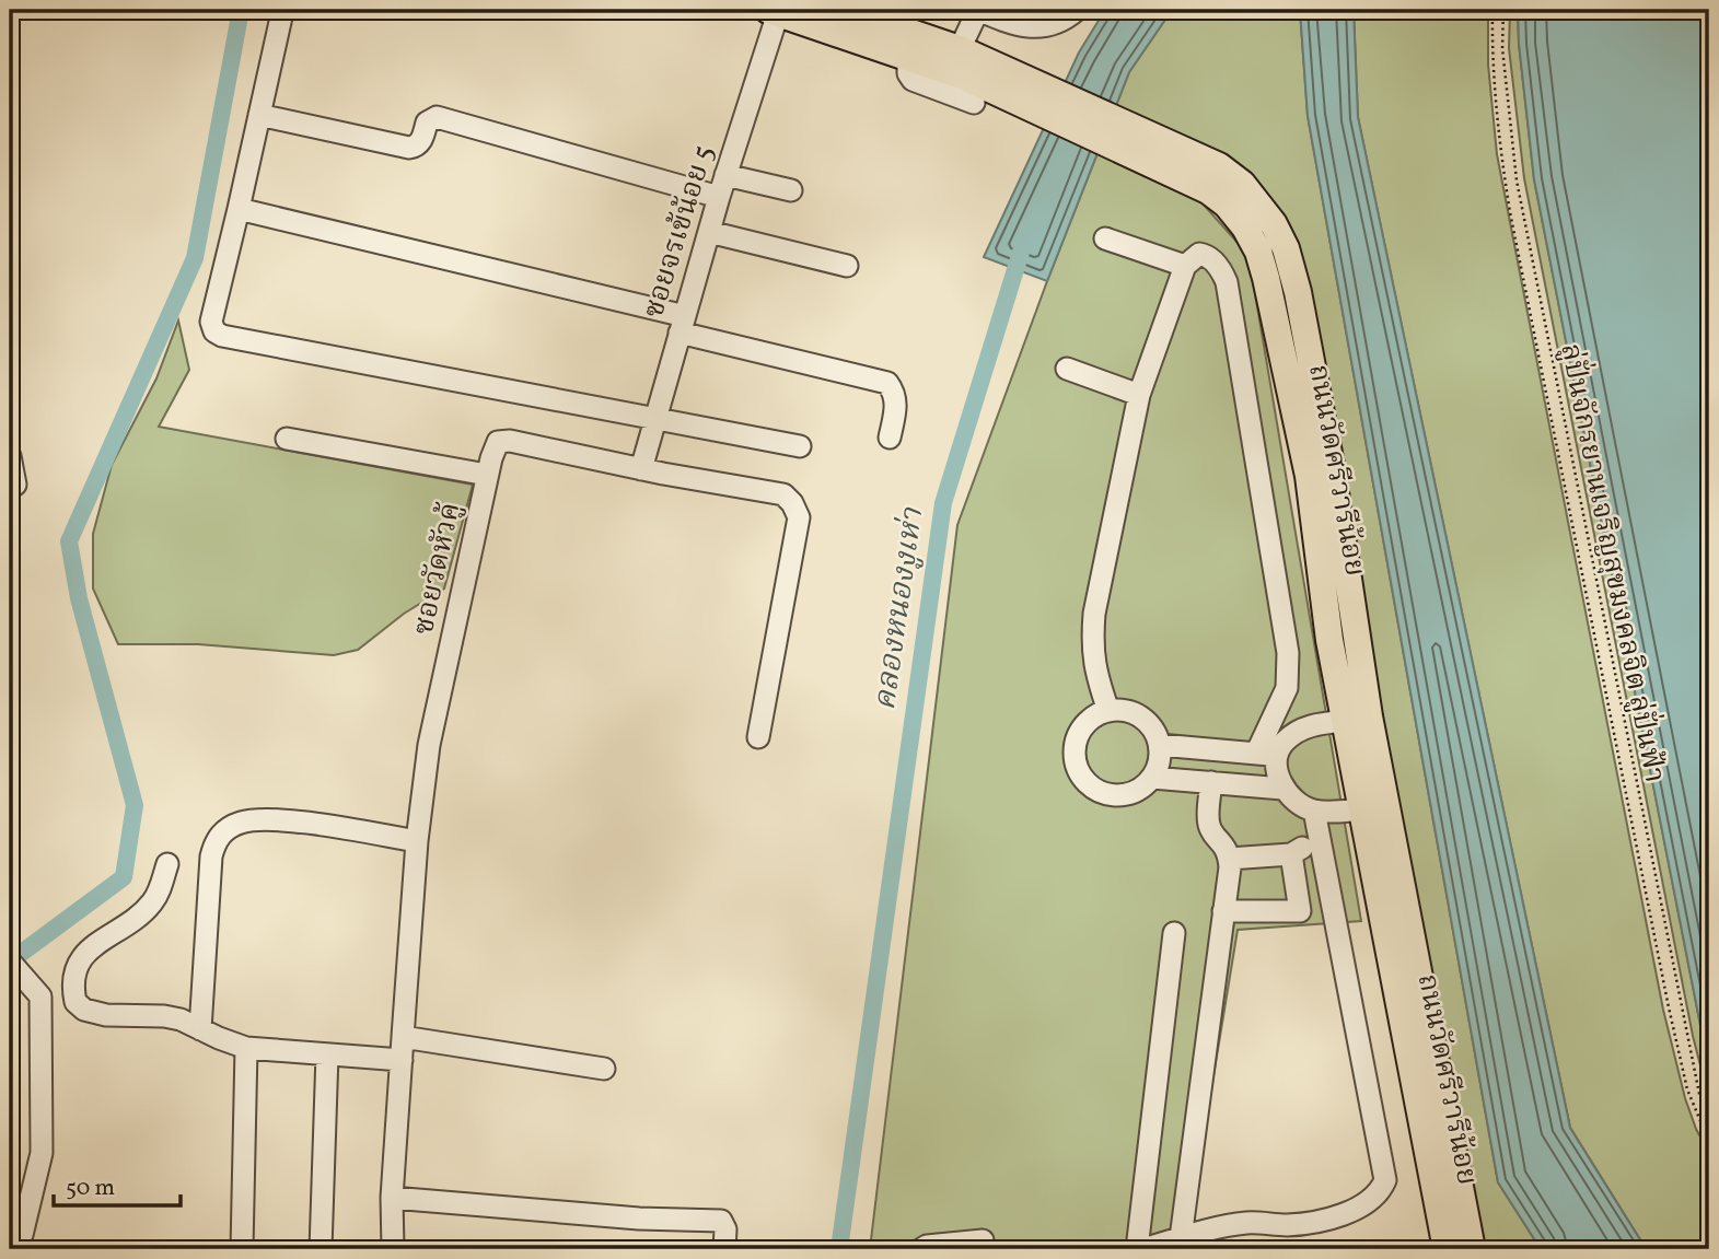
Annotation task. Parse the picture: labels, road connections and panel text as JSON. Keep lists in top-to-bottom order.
{
  "streets": {
    "main road": ["ถนนวัดศรีวารีน้อย"],
    "street": ["ซอยจรเข้น้อย 5", "ซอยวัดหัวคู้"],
    "path": ["ลู่ปั่นจักรยานเจริญสุขมงคลจิต ลู่ปั่นฟ้า"]
  },
  "crossings": [
    ["ซอยจรเข้น้อย 5", "ถนนวัดศรีวารีน้อย"],
    ["ซอยจรเข้น้อย 5", "ซอยวัดหัวคู้"]
  ],
  "water": ["คลองหนองงูเห่า"],
  "scale_bar": "50 m"
}
